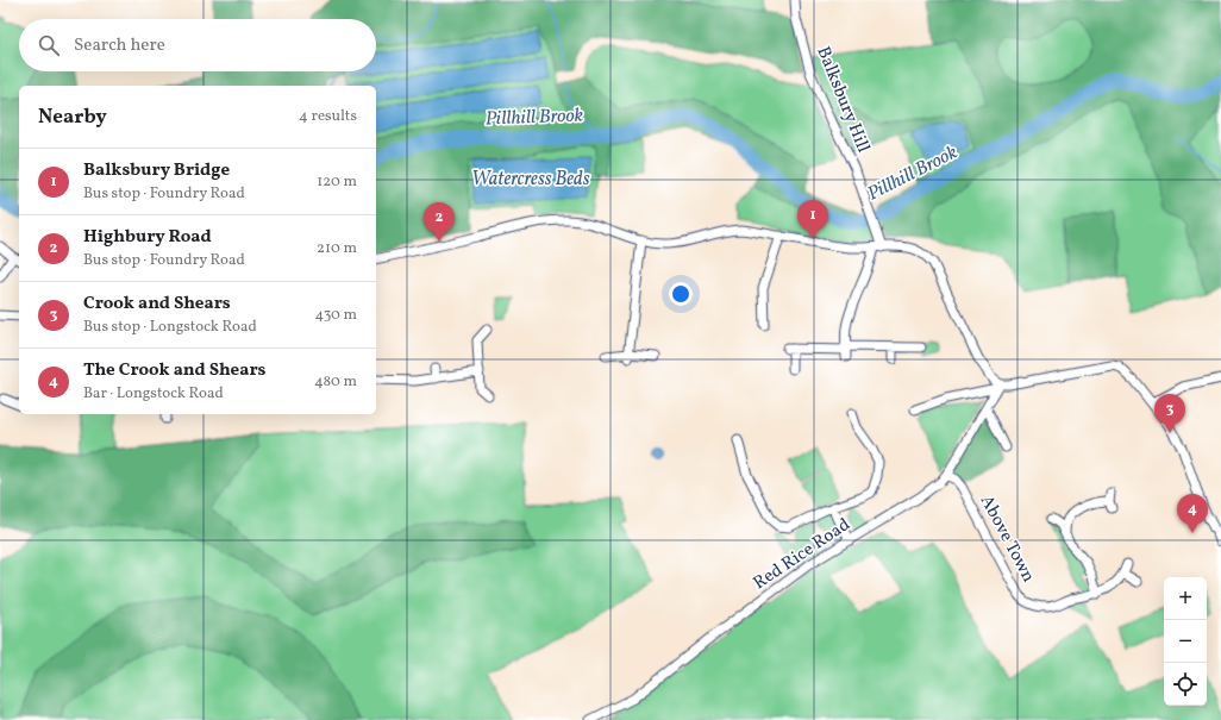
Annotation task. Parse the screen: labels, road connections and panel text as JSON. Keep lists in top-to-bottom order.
{
  "streets": {
    "street": ["Balksbury Hill", "Above Town", "Red Rice Road"]
  },
  "crossings": [
    ["Above Town", "Red Rice Road"]
  ],
  "water": ["Pillhill Brook", "Watercress Beds"],
  "page": {
    "search": "Search here",
    "heading": ["Nearby", "4 results"],
    "list": [
      {
        "mark": "1",
        "name": "Balksbury Bridge",
        "note": "Bus stop · Foundry Road",
        "value": "120 m"
      },
      {
        "mark": "2",
        "name": "Highbury Road",
        "note": "Bus stop · Foundry Road",
        "value": "210 m"
      },
      {
        "mark": "3",
        "name": "Crook and Shears",
        "note": "Bus stop · Longstock Road",
        "value": "430 m"
      },
      {
        "mark": "4",
        "name": "The Crook and Shears",
        "note": "Bar · Longstock Road",
        "value": "480 m"
      }
    ],
    "pins": [
      "1",
      "2",
      "3",
      "4"
    ],
    "map_buttons": ["+", "−"]
  }
}
